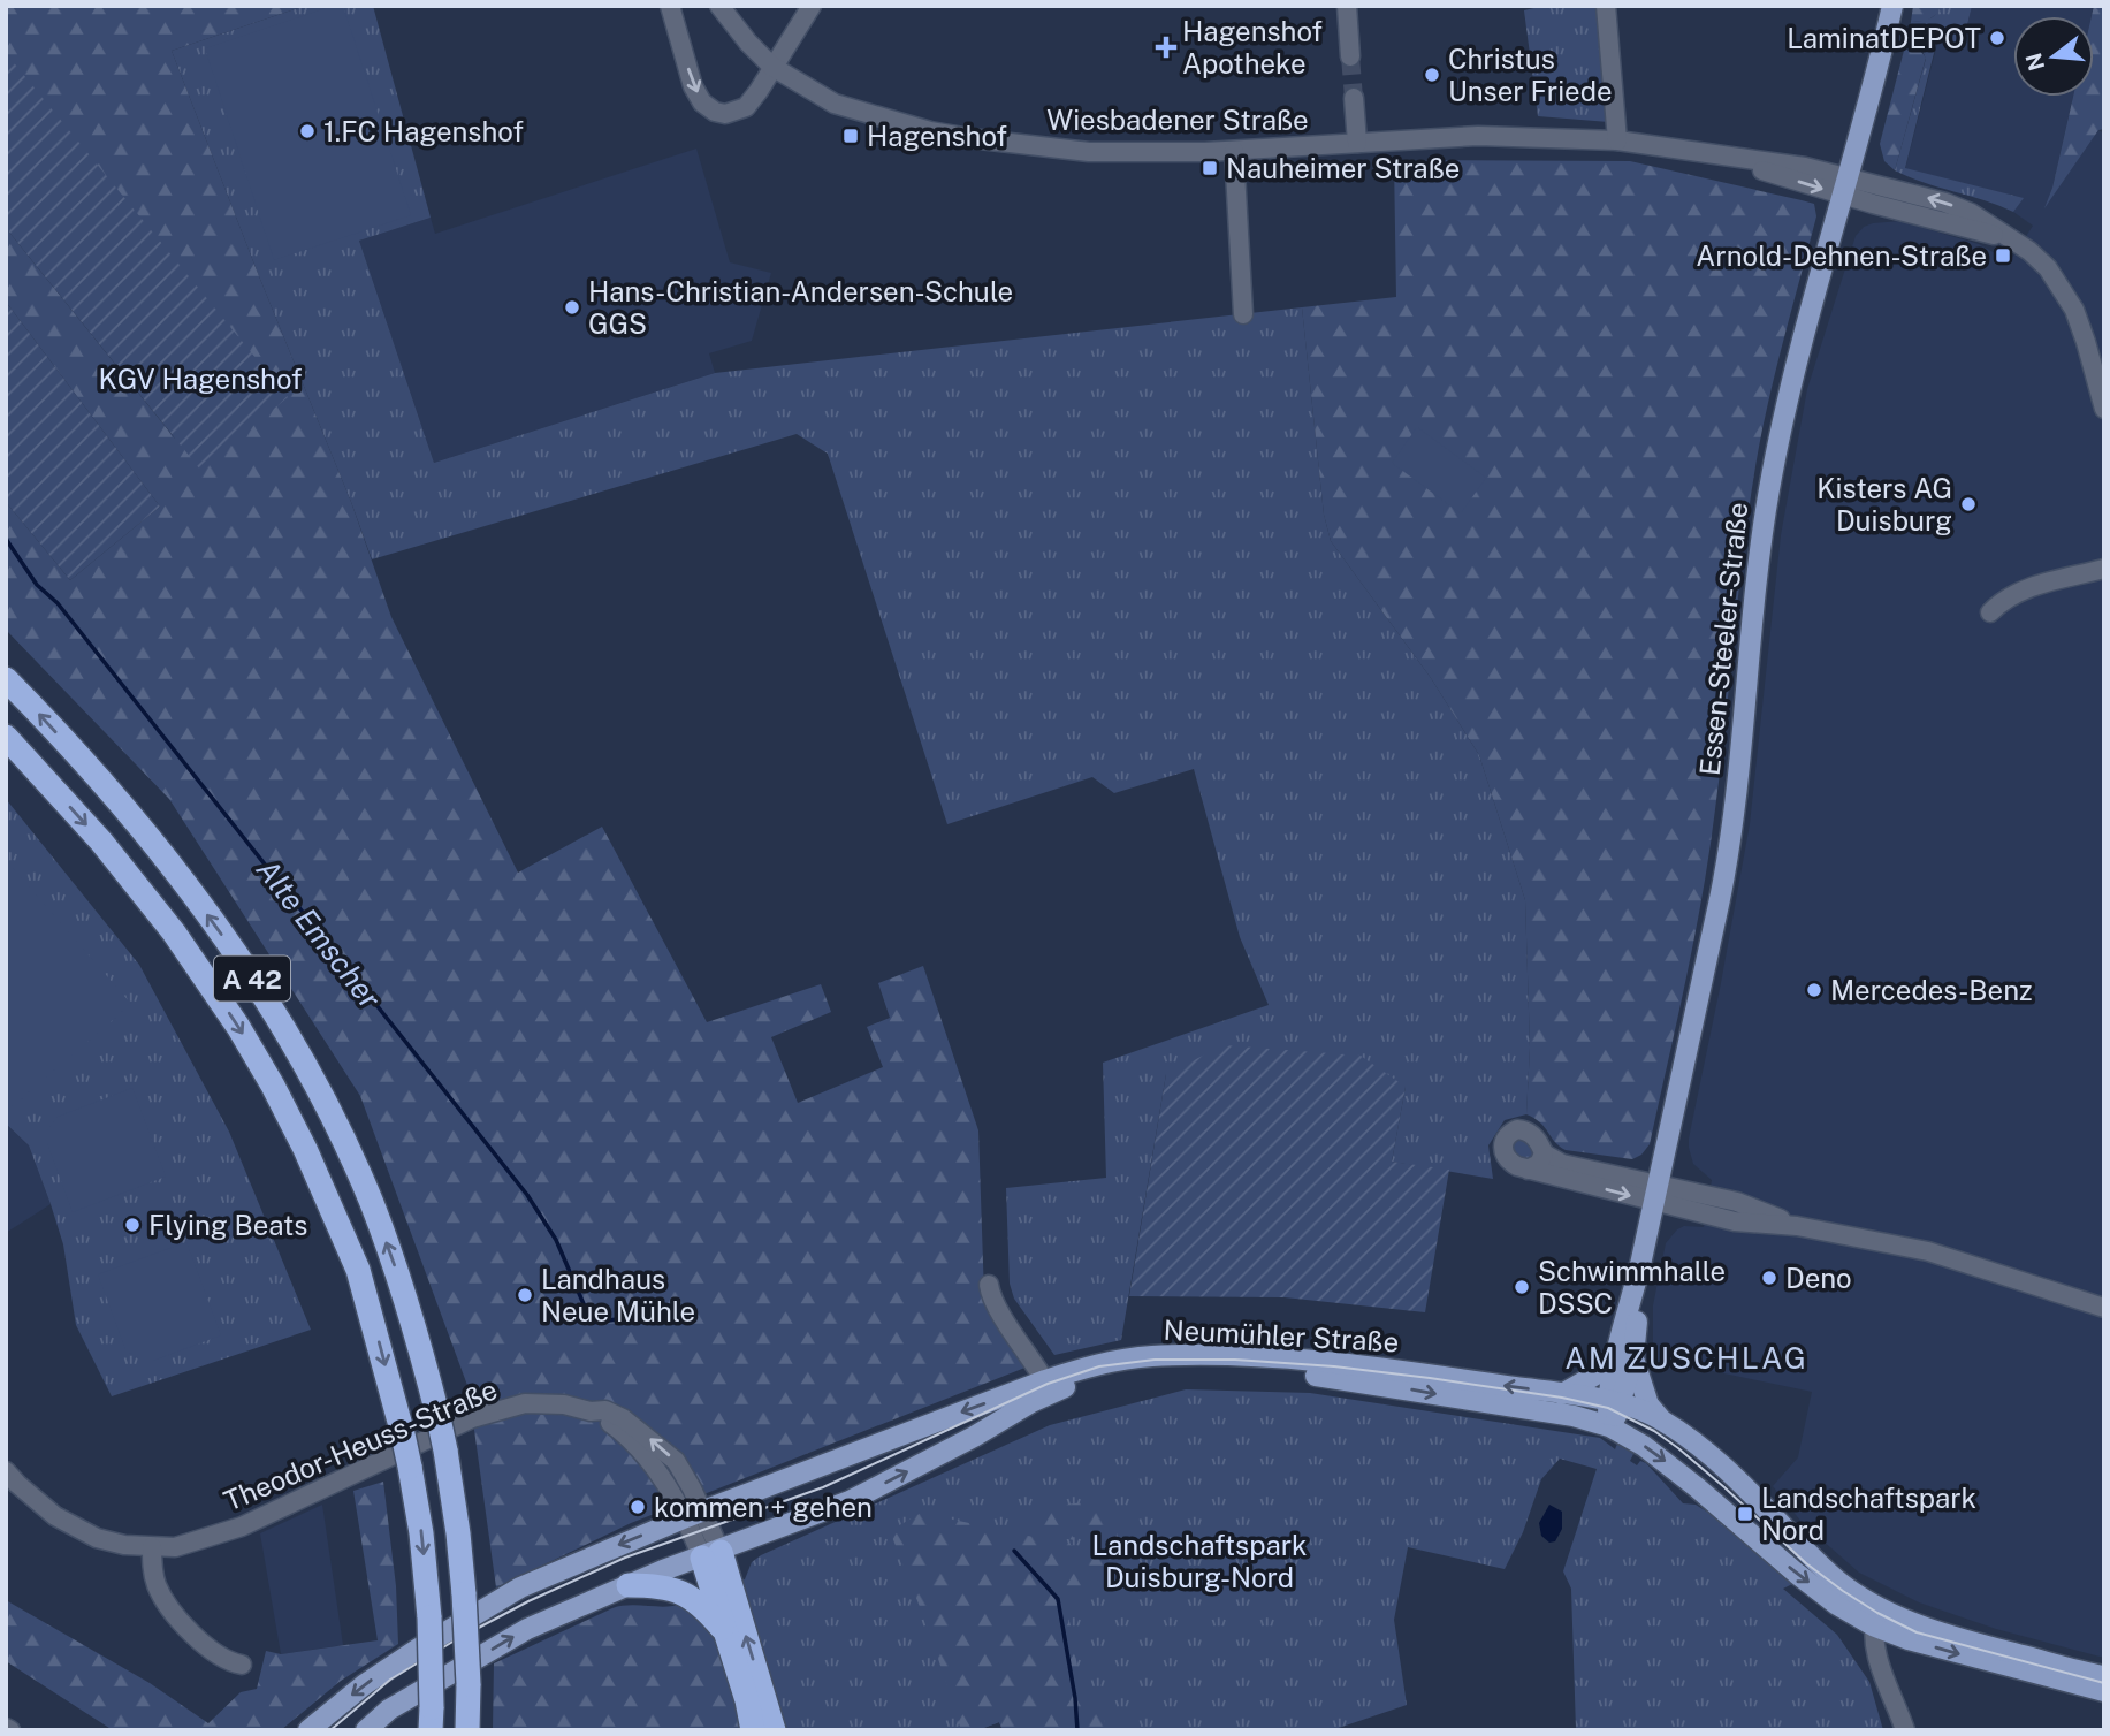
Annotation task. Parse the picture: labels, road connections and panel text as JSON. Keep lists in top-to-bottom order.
{
  "streets": {
    "highway": ["A 42"],
    "main road": ["Essen-Steeler-Straße", "Neumühler Straße"],
    "street": ["Wiesbadener Straße", "Theodor-Heuss-Straße"]
  },
  "crossings": [
    ["Wiesbadener Straße", "Essen-Steeler-Straße"],
    ["Essen-Steeler-Straße", "Neumühler Straße"],
    ["Neumühler Straße", "Theodor-Heuss-Straße"]
  ],
  "districts": ["AM ZUSCHLAG"],
  "water": ["Alte Emscher"],
  "parks": ["KGV Hagenshof", "Landschaftspark Duisburg-Nord"],
  "places": {
    "other": [
      "LaminatDEPOT",
      "Christus Unser Friede",
      "1.FC Hagenshof",
      "Hans-Christian-Andersen-Schule GGS",
      "Kisters AG Duisburg",
      "Mercedes-Benz",
      "Flying Beats",
      "Deno",
      "Schwimmhalle DSSC",
      "Landhaus Neue Mühle",
      "kommen + gehen"
    ],
    "health": ["Hagenshof Apotheke"],
    "transit": [
      "Hagenshof",
      "Nauheimer Straße",
      "Arnold-Dehnen-Straße",
      "Landschaftspark Nord"
    ]
  },
  "north": "left"
}
